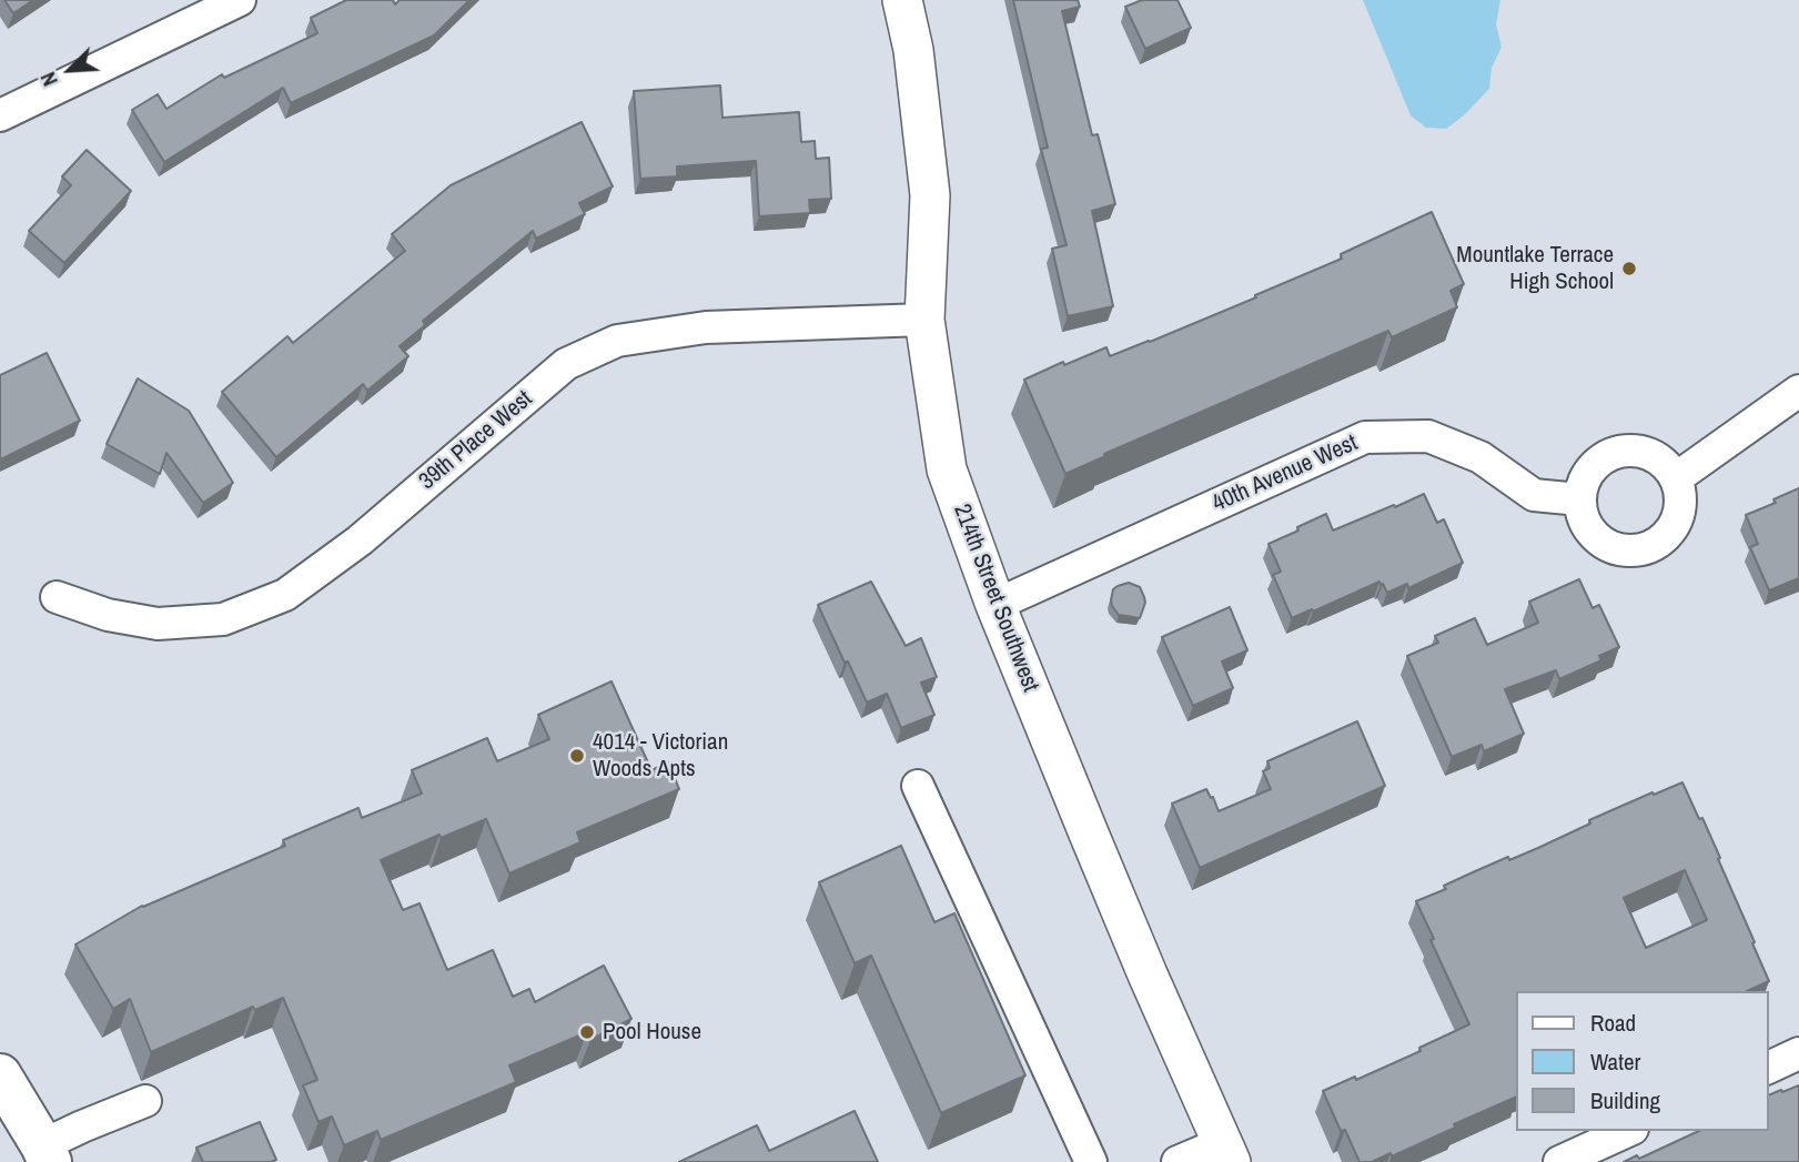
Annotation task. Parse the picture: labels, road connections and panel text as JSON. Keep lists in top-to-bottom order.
{
  "streets": {
    "street": ["39th Place West", "40th Avenue West", "214th Street Southwest"]
  },
  "crossings": [
    ["39th Place West", "214th Street Southwest"],
    ["40th Avenue West", "214th Street Southwest"]
  ],
  "places": ["Mountlake Terrace High School", "4014 - Victorian Woods Apts", "Pool House"],
  "legend": ["Road", "Water", "Building"],
  "north": "bottom left"
}
